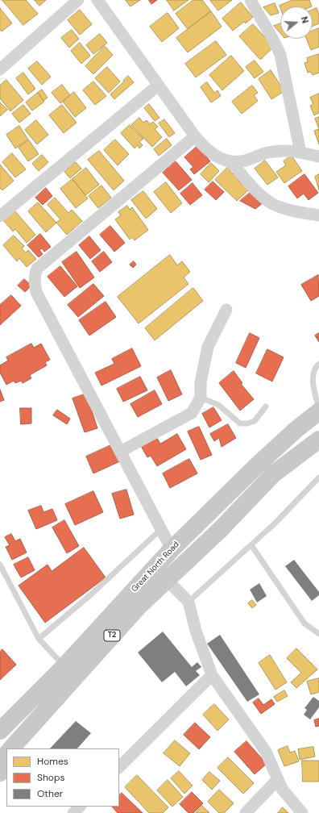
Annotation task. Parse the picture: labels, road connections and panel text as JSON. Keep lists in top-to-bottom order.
{
  "streets": {
    "main road": ["Great North Road", "T2"]
  },
  "legend": ["Homes", "Shops", "Other"],
  "north": "right"
}
